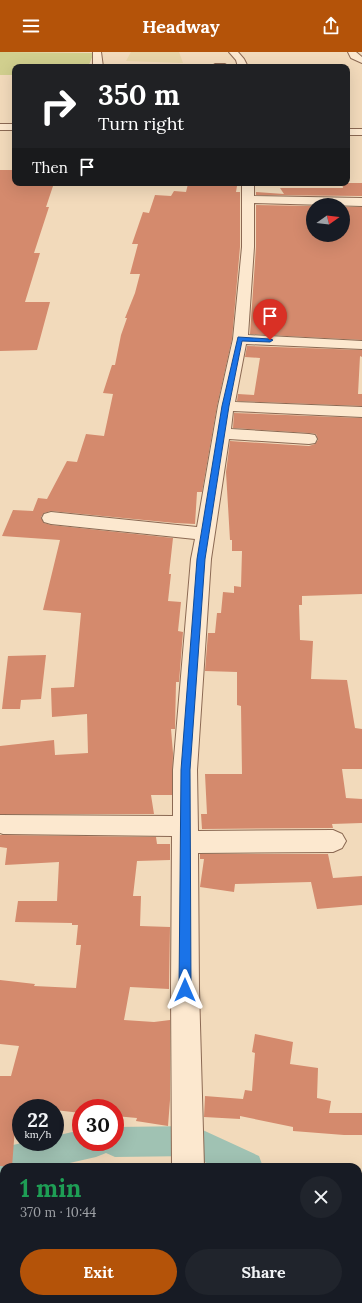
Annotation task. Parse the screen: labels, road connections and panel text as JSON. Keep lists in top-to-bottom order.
{
  "north": "right",
  "page": {
    "header": "Headway",
    "turn": ["350 m", "Turn right"],
    "then": "Then",
    "speed": "22 km/h",
    "limit": "30",
    "heading": ["1 min", "370 m · 10:44"],
    "buttons": ["Exit", "Share"]
  }
}
